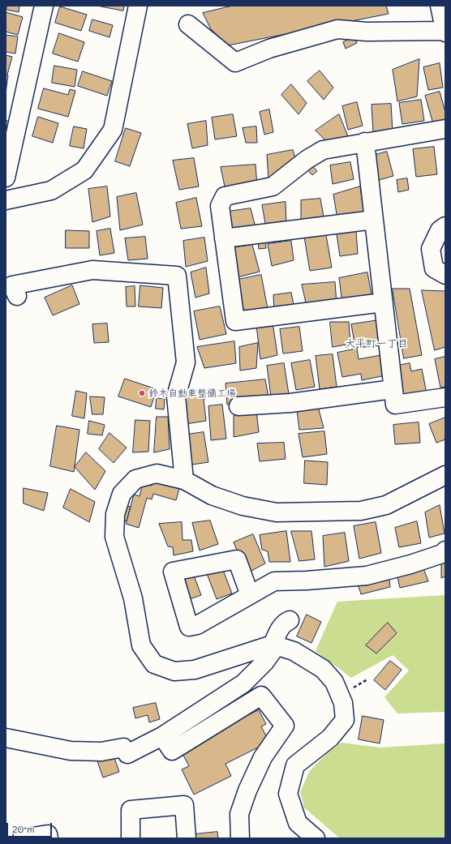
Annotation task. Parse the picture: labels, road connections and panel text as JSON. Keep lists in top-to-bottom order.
{
  "districts": ["大平町一丁目"],
  "places": ["鈴木自動車整備工場"],
  "scale_bar": "20 m"
}
